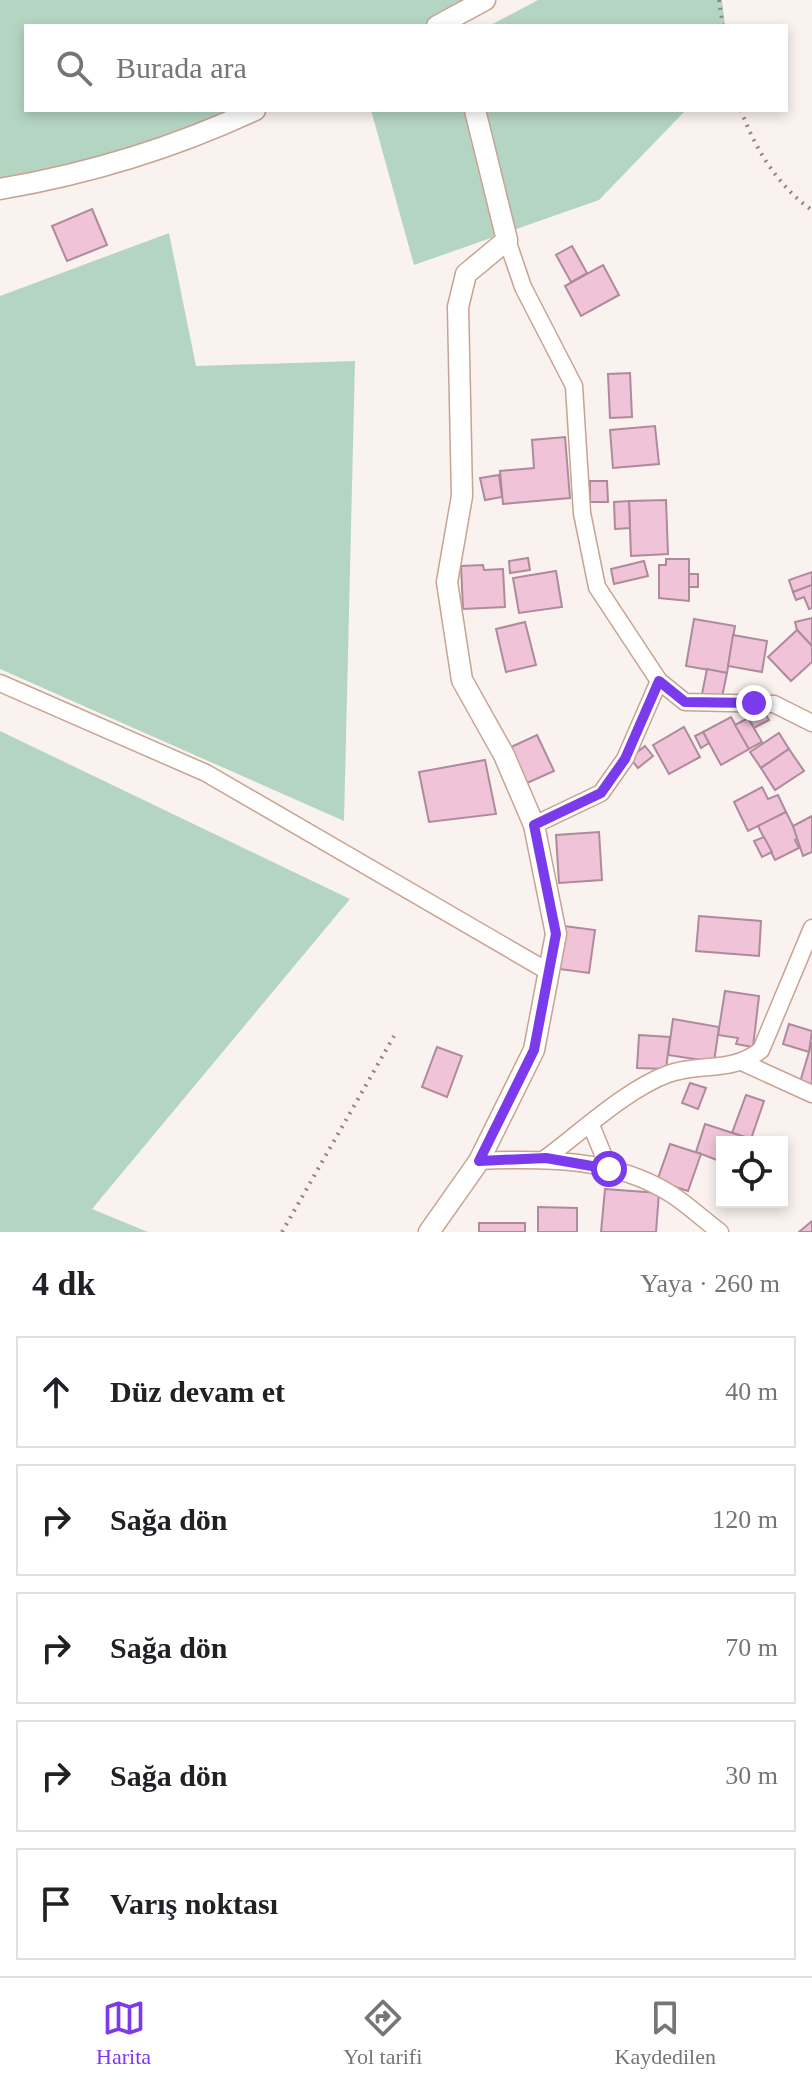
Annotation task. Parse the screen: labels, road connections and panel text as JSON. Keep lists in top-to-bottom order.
{
  "page": {
    "search": "Burada ara",
    "heading": ["4 dk", "Yaya · 260 m"],
    "list": [
      ["Düz devam et", "40 m"],
      ["Sağa dön", "120 m"],
      ["Sağa dön", "70 m"],
      ["Sağa dön", "30 m"],
      "Varış noktası"
    ],
    "nav": ["Harita", "Yol tarifi", "Kaydedilen"]
  }
}
